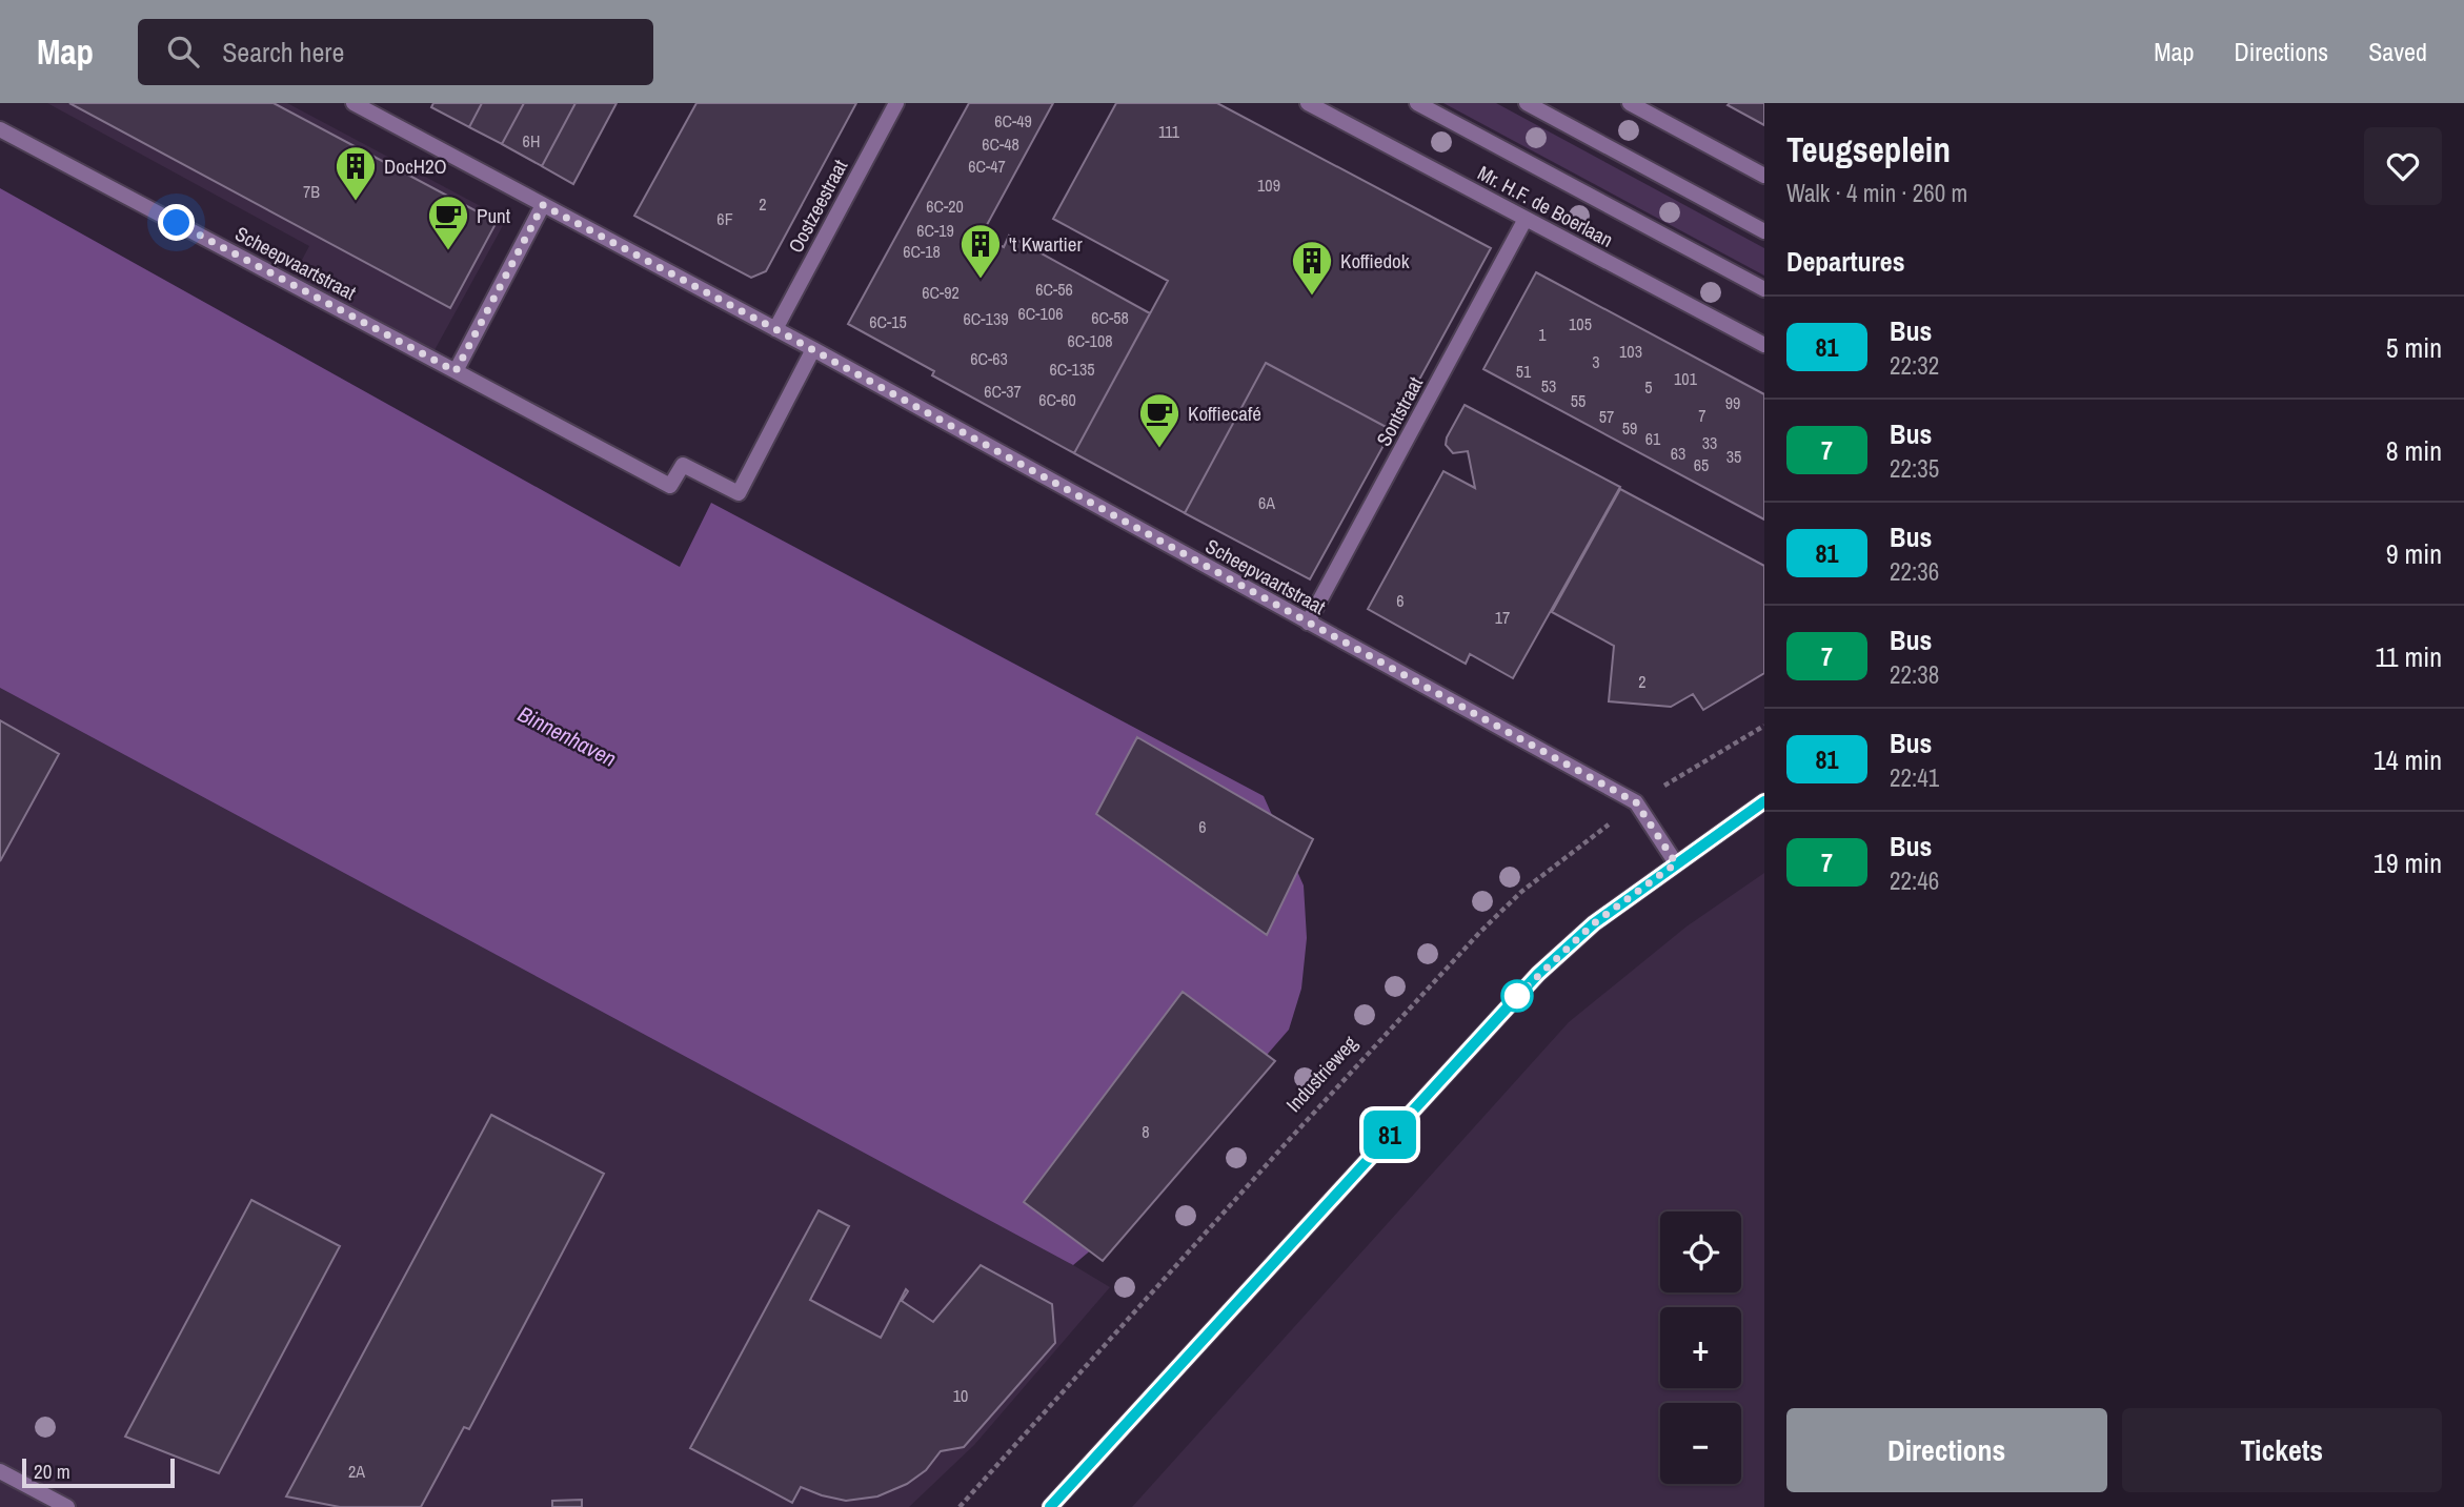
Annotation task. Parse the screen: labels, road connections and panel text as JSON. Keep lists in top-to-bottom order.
{
  "streets": {
    "street": [
      "Oostzeestraat",
      "Mr. H.F. de Boerlaan",
      "Scheepvaartstraat",
      "Sontstraat"
    ],
    "path": ["Industrieweg"]
  },
  "crossings": [
    ["Oostzeestraat", "Scheepvaartstraat"],
    ["Mr. H.F. de Boerlaan", "Sontstraat"],
    ["Scheepvaartstraat", "Sontstraat"],
    ["Scheepvaartstraat", "Industrieweg"]
  ],
  "water": ["Binnenhaven"],
  "places": {
    "building": ["DocH2O", "'t Kwartier", "Koffiedok"],
    "cafe": ["Punt", "Koffiecafé"]
  },
  "lines": ["bus line 81"],
  "house_numbers": [
    "6C-49",
    "111",
    "6H",
    "6C-48",
    "6C-47",
    "109",
    "7B",
    "2",
    "6C-20",
    "6F",
    "6C-19",
    "6C-18",
    "6C-56",
    "6C-92",
    "6C-106",
    "6C-58",
    "6C-139",
    "6C-15",
    "105",
    "1",
    "6C-108",
    "103",
    "6C-63",
    "3",
    "6C-135",
    "51",
    "101",
    "53",
    "5",
    "6C-37",
    "6C-60",
    "55",
    "99",
    "7",
    "57",
    "59",
    "61",
    "33",
    "63",
    "35",
    "65",
    "6A",
    "6",
    "17",
    "2",
    "6",
    "8",
    "10",
    "2A"
  ],
  "scale_bar": "20 m",
  "page": {
    "header": "Map",
    "search": "Search here",
    "nav": ["Map", "Directions", "Saved"],
    "on_map": "81",
    "heading": [
      ["Teugseplein", "Walk · 4 min · 260 m"],
      "Departures"
    ],
    "list": [
      {
        "mark": "81",
        "name": "Bus",
        "note": "22:32",
        "value": "5 min"
      },
      {
        "mark": "7",
        "name": "Bus",
        "note": "22:35",
        "value": "8 min"
      },
      {
        "mark": "81",
        "name": "Bus",
        "note": "22:36",
        "value": "9 min"
      },
      {
        "mark": "7",
        "name": "Bus",
        "note": "22:38",
        "value": "11 min"
      },
      {
        "mark": "81",
        "name": "Bus",
        "note": "22:41",
        "value": "14 min"
      },
      {
        "mark": "7",
        "name": "Bus",
        "note": "22:46",
        "value": "19 min"
      }
    ],
    "map_buttons": ["+", "−"],
    "buttons": ["Directions", "Tickets"],
    "scale": "20 m"
  }
}
